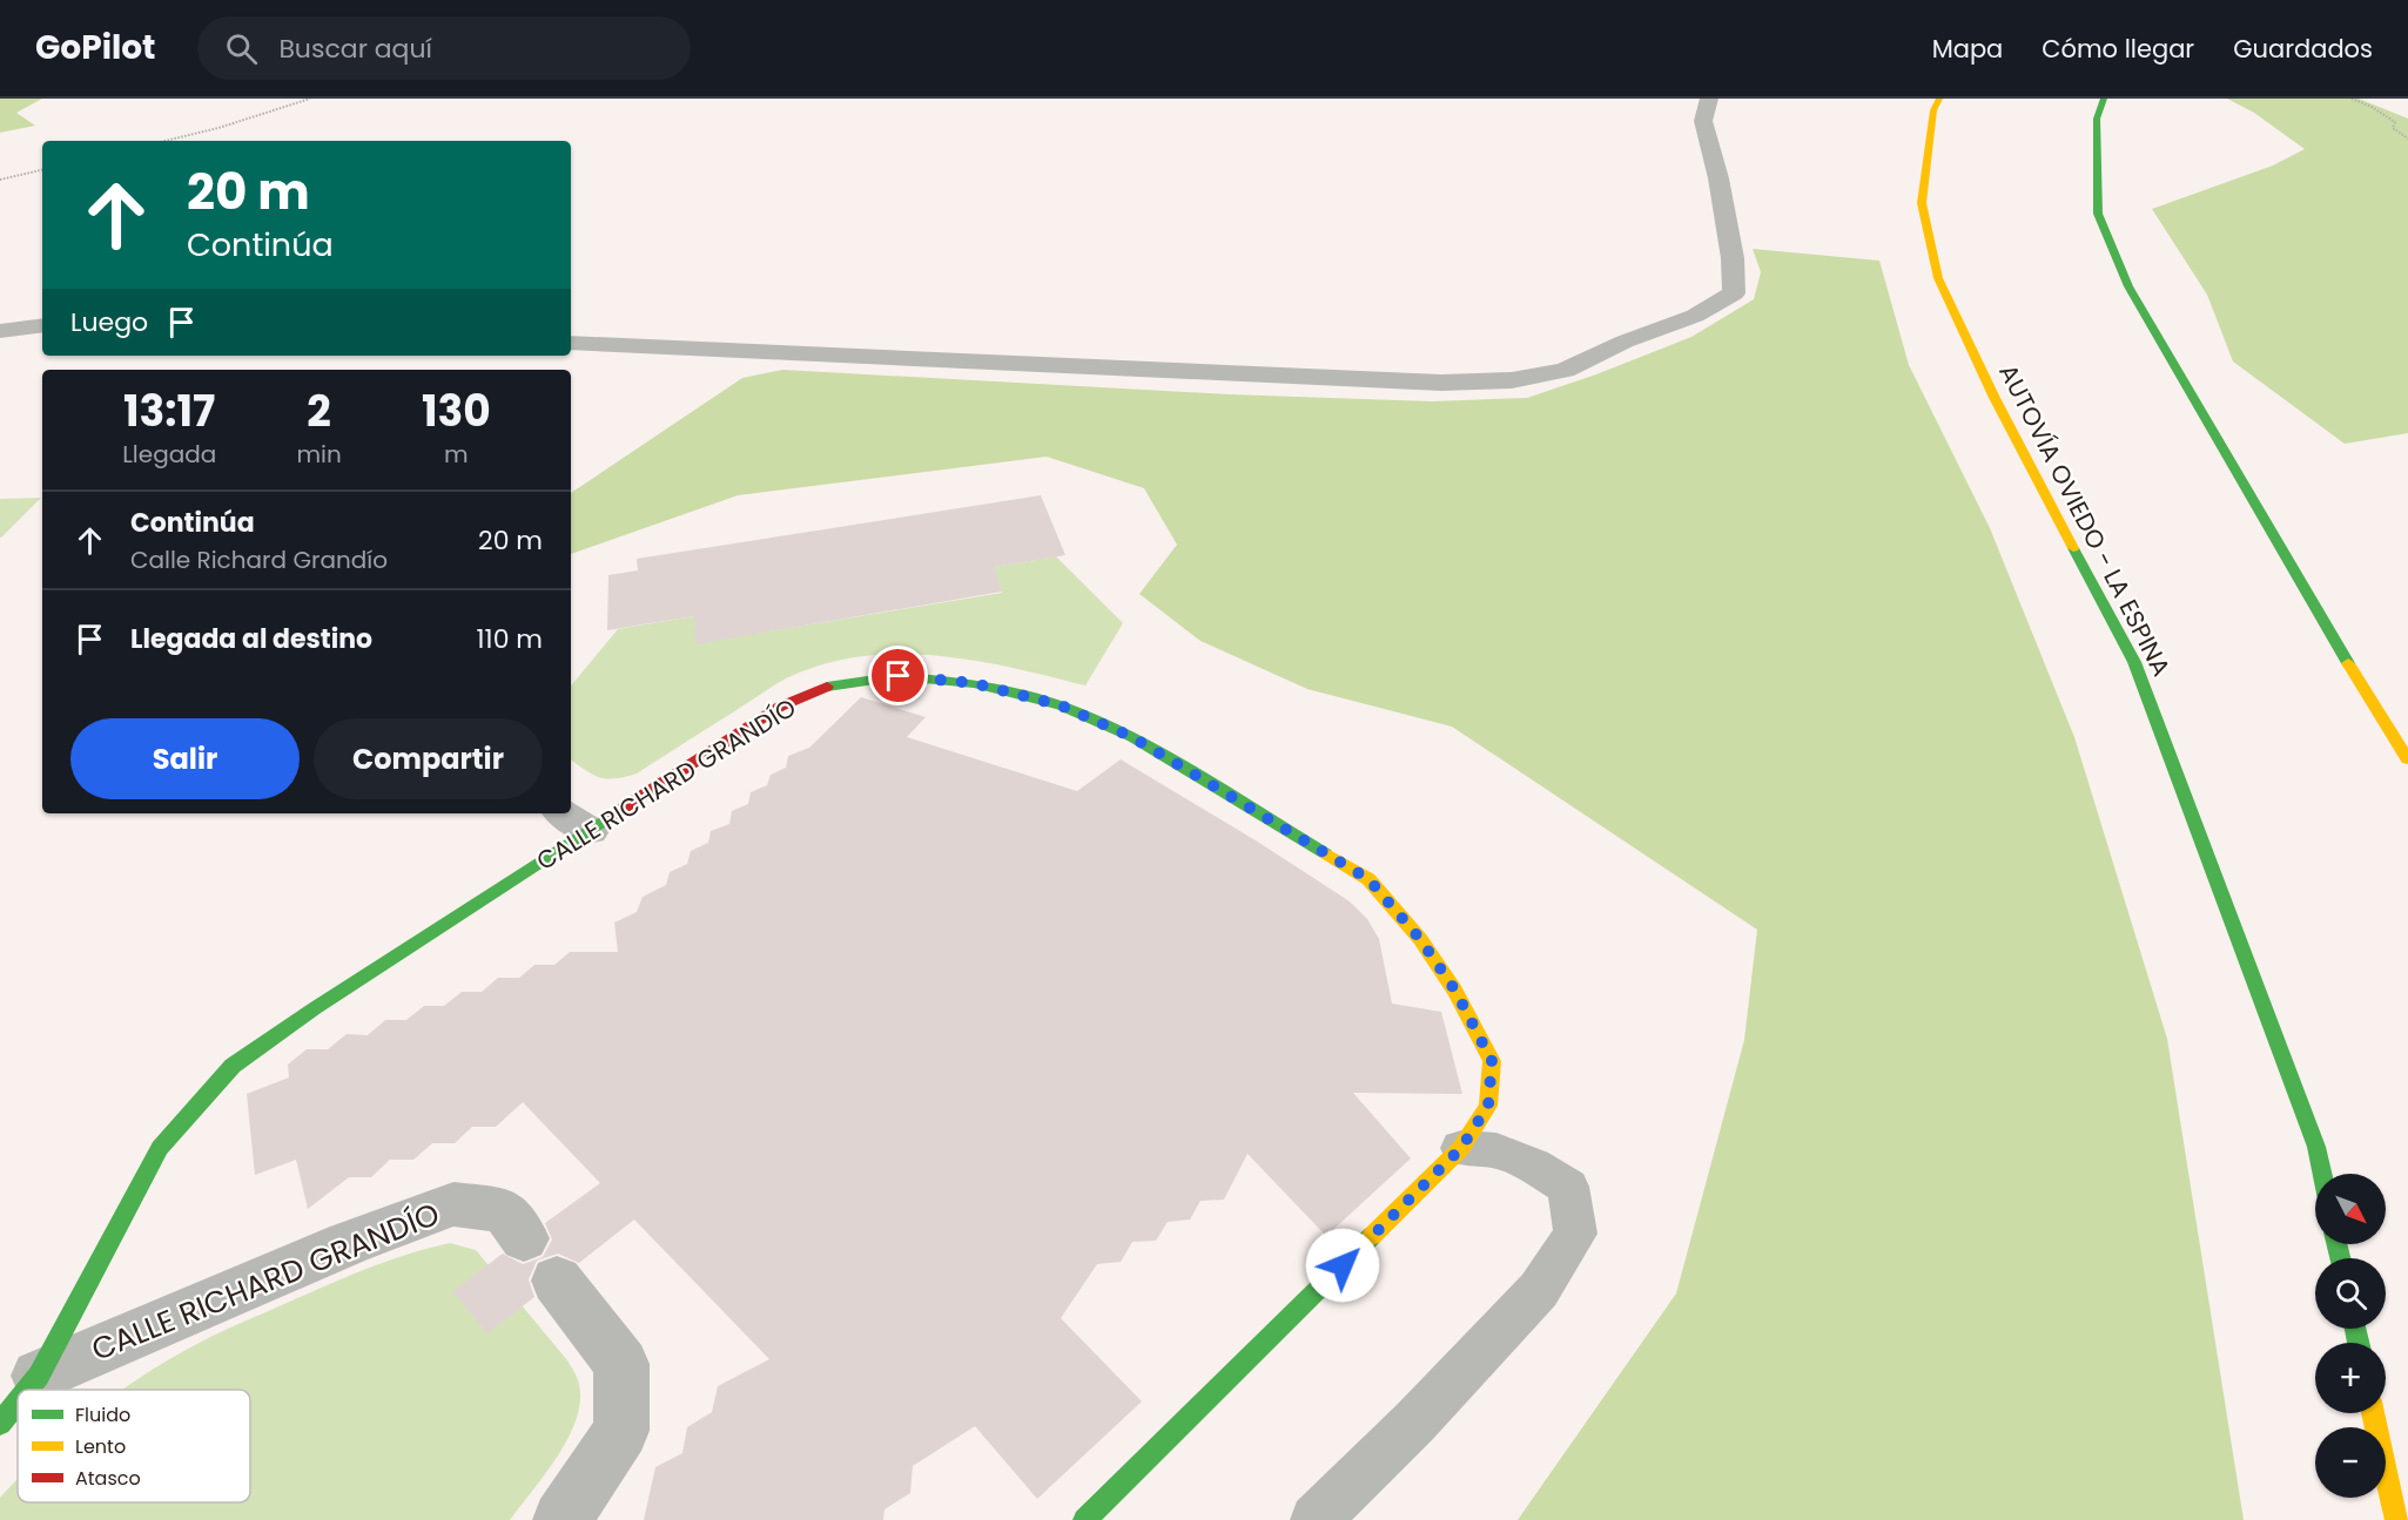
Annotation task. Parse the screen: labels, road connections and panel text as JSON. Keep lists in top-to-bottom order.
{
  "streets": {
    "main road": ["AUTOVÍA OVIEDO - LA ESPINA", "CALLE RICHARD GRANDÍO"]
  },
  "legend": ["Fluido", "Lento", "Atasco"],
  "north": "bottom right",
  "page": {
    "header": "GoPilot",
    "search": "Buscar aquí",
    "nav": ["Mapa", "Cómo llegar", "Guardados"],
    "turn": ["20 m", "Continúa"],
    "then": "Luego",
    "eta": [
      "13:17",
      "Llegada",
      "2",
      "min",
      "130",
      "m"
    ],
    "list": [
      {
        "name": "Continúa",
        "note": "Calle Richard Grandío",
        "value": "20 m"
      },
      {
        "name": "Llegada al destino",
        "value": "110 m"
      }
    ],
    "buttons": ["Salir", "Compartir"],
    "map_buttons": ["+", "−"]
  }
}
